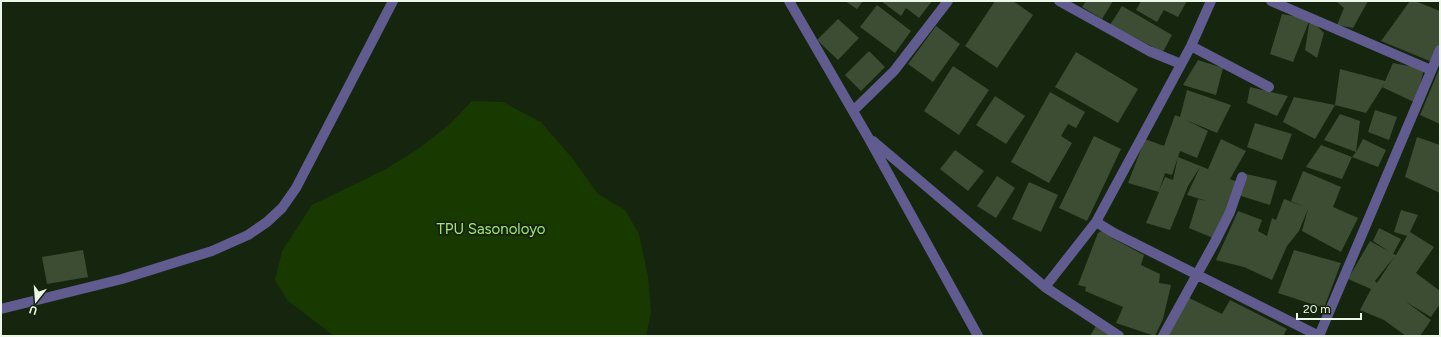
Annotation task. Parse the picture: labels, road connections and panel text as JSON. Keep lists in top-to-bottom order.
{
  "parks": ["TPU Sasonoloyo"],
  "scale_bar": "20 m",
  "north": "bottom"
}
